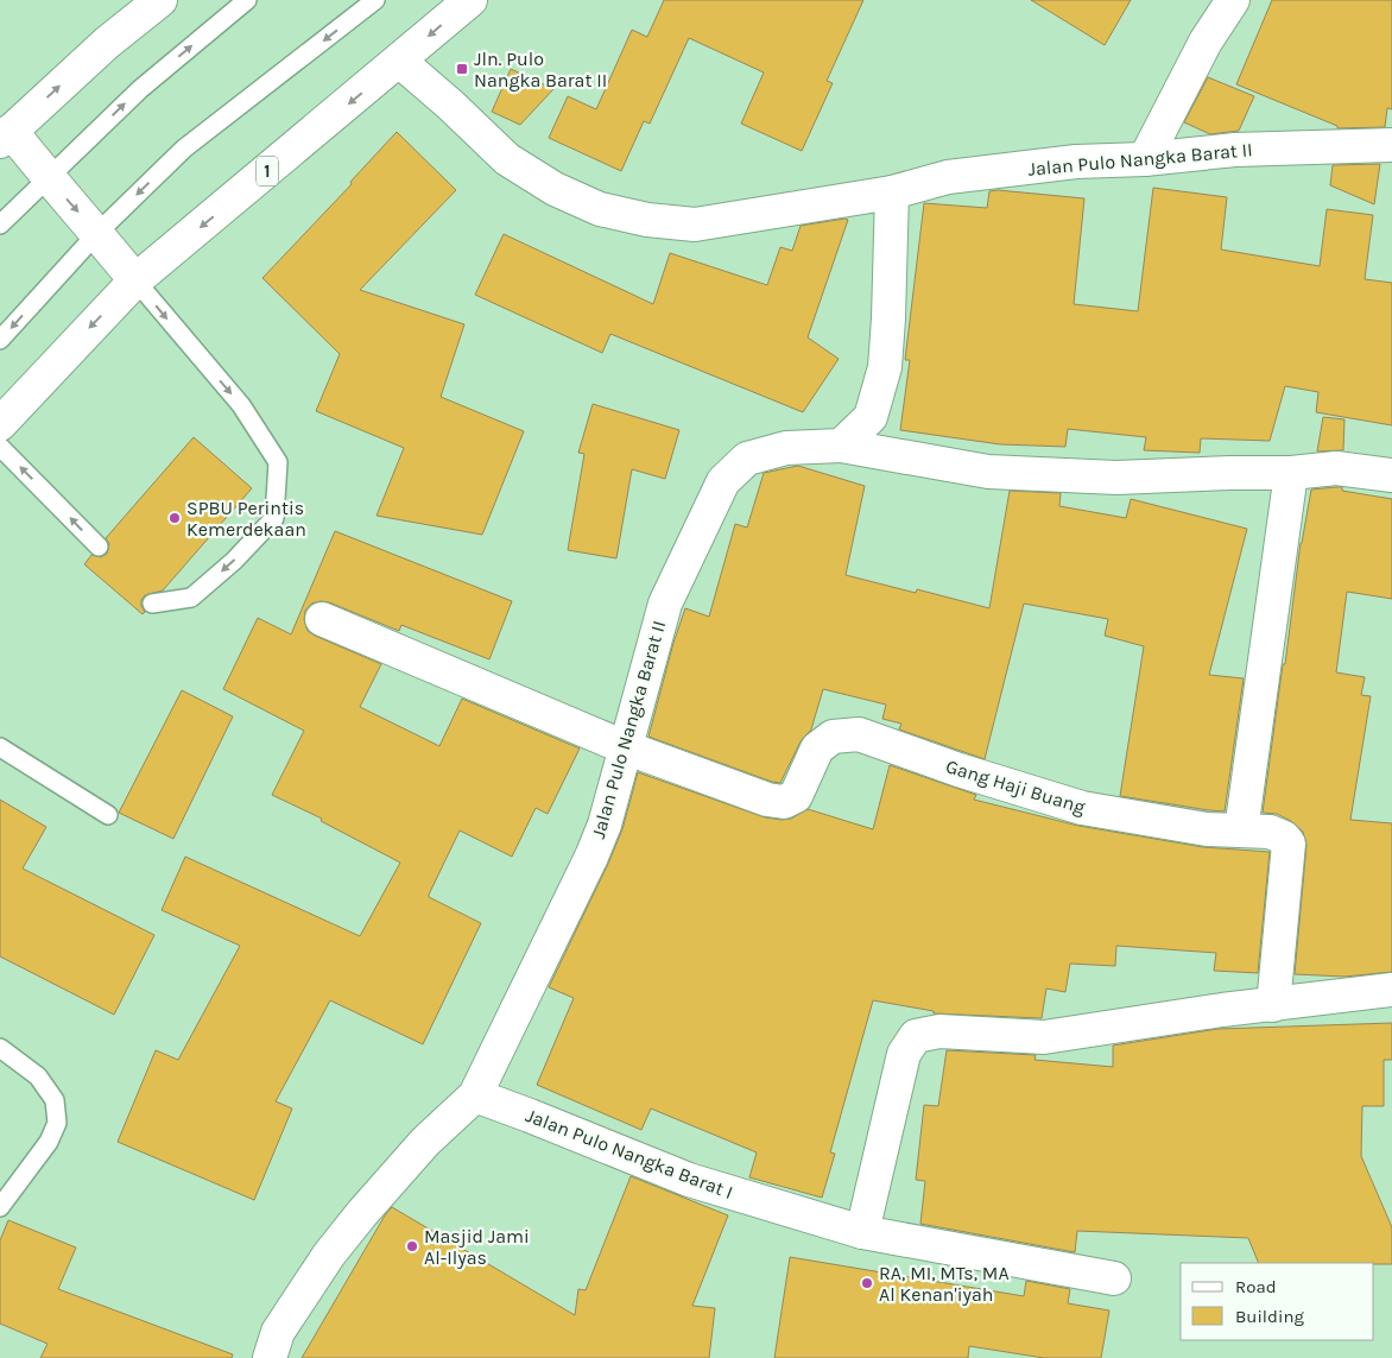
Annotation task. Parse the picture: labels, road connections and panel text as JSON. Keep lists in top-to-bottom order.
{
  "streets": {
    "main road": [
      "Jalan Pulo Nangka Barat II",
      "1",
      "Gang Haji Buang",
      "Jalan Pulo Nangka Barat I"
    ]
  },
  "crossings": [
    ["Jalan Pulo Nangka Barat II", "1"],
    ["Jalan Pulo Nangka Barat II", "Gang Haji Buang"],
    ["Jalan Pulo Nangka Barat II", "Jalan Pulo Nangka Barat I"]
  ],
  "places": {
    "transit": ["Jln. Pulo Nangka Barat II"],
    "other": ["SPBU Perintis Kemerdekaan", "Masjid Jami Al-Ilyas", "RA, MI, MTs, MA Al Kenan'iyah"]
  },
  "legend": ["Road", "Building"]
}
